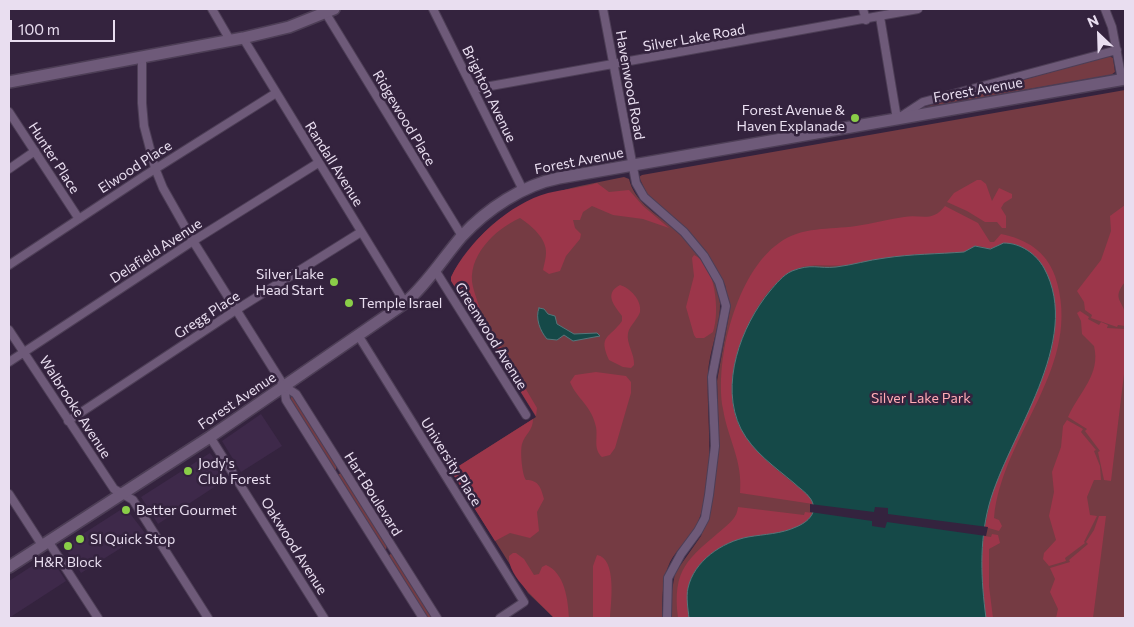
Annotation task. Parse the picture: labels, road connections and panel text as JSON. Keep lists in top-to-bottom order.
{
  "streets": {
    "main road": ["Forest Avenue"],
    "street": [
      "Silver Lake Road",
      "Havenwood Road",
      "Brighton Avenue",
      "Ridgewood Place",
      "Hunter Place",
      "Randall Avenue",
      "Elwood Place",
      "Delafield Avenue",
      "Gregg Place",
      "Greenwood Avenue",
      "Walbrooke Avenue",
      "University Place",
      "Hart Boulevard",
      "Oakwood Avenue"
    ]
  },
  "crossings": [
    ["Silver Lake Road", "Havenwood Road"],
    ["Silver Lake Road", "Brighton Avenue"],
    ["Havenwood Road", "Forest Avenue"],
    ["Forest Avenue", "Brighton Avenue"],
    ["Forest Avenue", "Ridgewood Place"],
    ["Forest Avenue", "Randall Avenue"],
    ["Forest Avenue", "Greenwood Avenue"],
    ["Forest Avenue", "Walbrooke Avenue"],
    ["Forest Avenue", "University Place"],
    ["Forest Avenue", "Hart Boulevard"],
    ["Forest Avenue", "Oakwood Avenue"],
    ["Hunter Place", "Elwood Place"],
    ["Randall Avenue", "Elwood Place"],
    ["Randall Avenue", "Delafield Avenue"],
    ["Randall Avenue", "Gregg Place"],
    ["Elwood Place", "Hart Boulevard"],
    ["Delafield Avenue", "Walbrooke Avenue"],
    ["Delafield Avenue", "Hart Boulevard"],
    ["Gregg Place", "Walbrooke Avenue"],
    ["Gregg Place", "Hart Boulevard"]
  ],
  "parks": ["Silver Lake Park"],
  "places": [
    "Forest Avenue & Haven Explanade",
    "Silver Lake Head Start",
    "Temple Israel",
    "Jody's Club Forest",
    "Better Gourmet",
    "SI Quick Stop",
    "H&R Block"
  ],
  "scale_bar": "100 m",
  "north": "top left"
}
